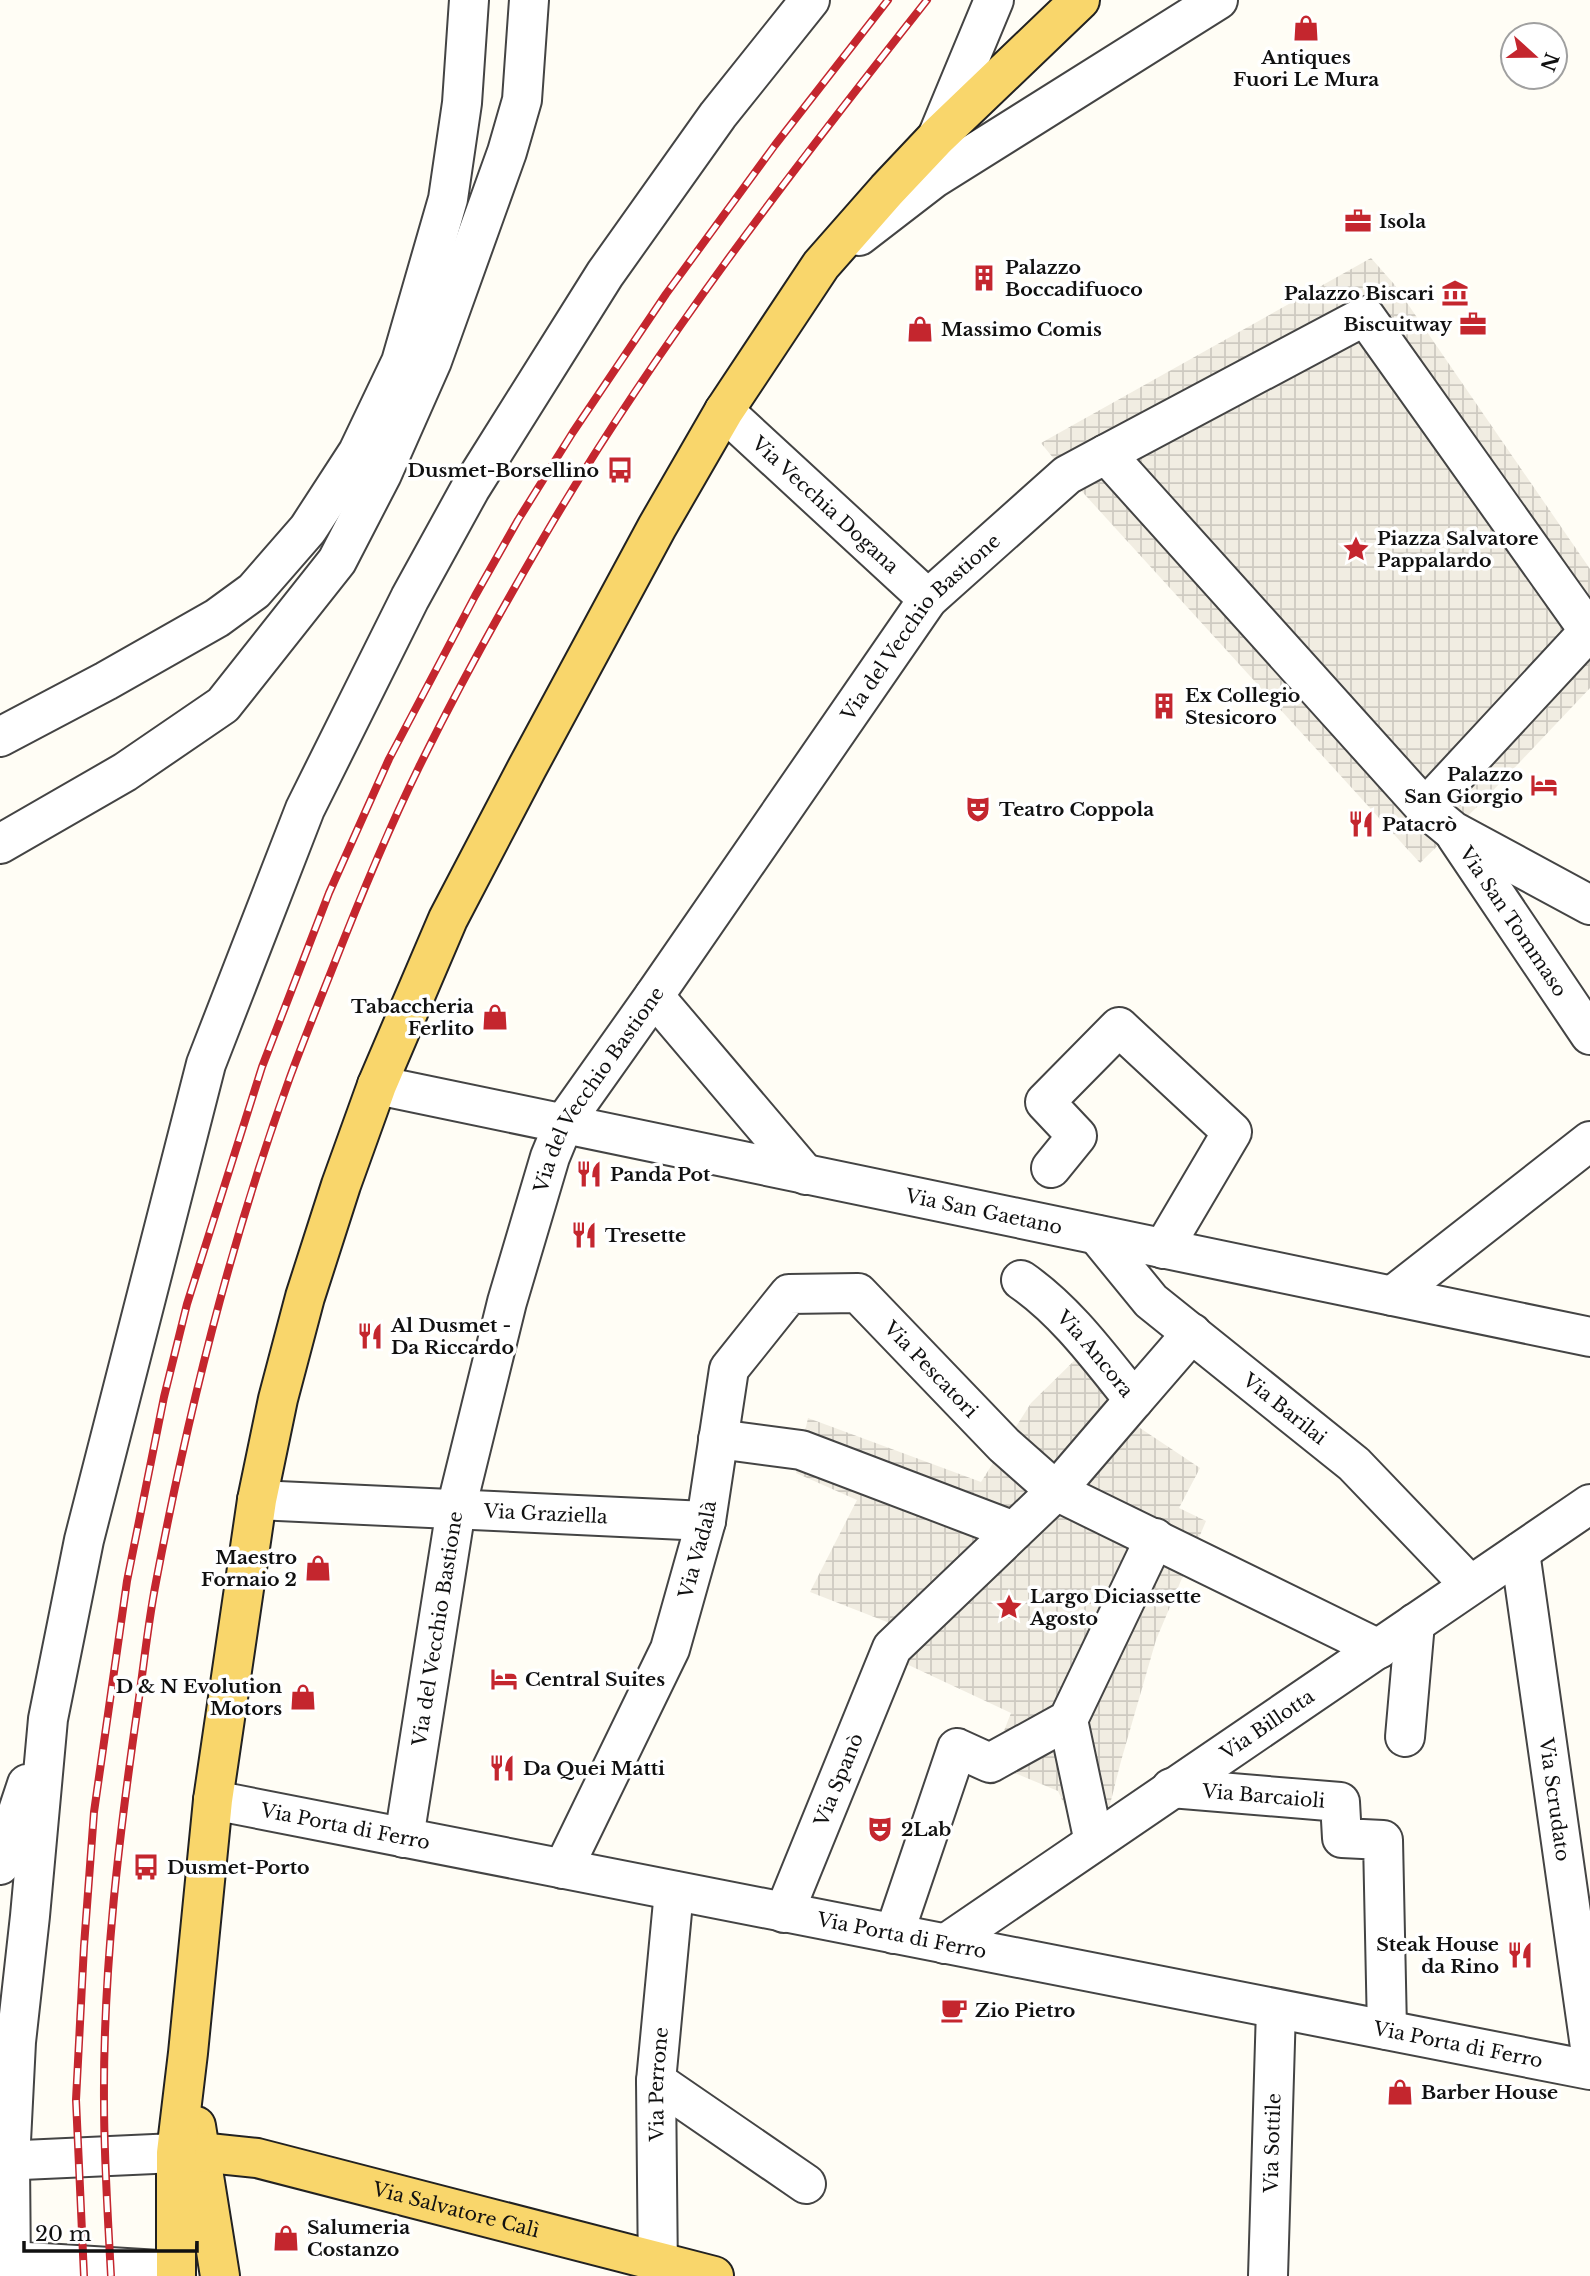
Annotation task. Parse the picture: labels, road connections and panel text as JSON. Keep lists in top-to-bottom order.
{
  "streets": {
    "main road": ["Via Salvatore Calì"],
    "street": [
      "Via Vecchia Dogana",
      "Via del Vecchio Bastione",
      "Via San Tommaso",
      "Via San Gaetano",
      "Via Ancora",
      "Via Pescatori",
      "Via Barilai",
      "Via Graziella",
      "Via Vadalà",
      "Via Billotta",
      "Via Spanò",
      "Via Barcaioli",
      "Via Scrudato",
      "Via Porta di Ferro",
      "Via Perrone",
      "Via Sottile"
    ]
  },
  "crossings": [
    ["Via Vecchia Dogana", "Via del Vecchio Bastione"],
    ["Via del Vecchio Bastione", "Via San Gaetano"],
    ["Via del Vecchio Bastione", "Via Graziella"],
    ["Via del Vecchio Bastione", "Via Porta di Ferro"],
    ["Via San Gaetano", "Via Barilai"],
    ["Via Ancora", "Via Barilai"],
    ["Via Pescatori", "Via Vadalà"],
    ["Via Pescatori", "Via Billotta"],
    ["Via Barilai", "Via Billotta"],
    ["Via Graziella", "Via Vadalà"],
    ["Via Vadalà", "Via Porta di Ferro"],
    ["Via Billotta", "Via Barcaioli"],
    ["Via Billotta", "Via Scrudato"],
    ["Via Billotta", "Via Porta di Ferro"],
    ["Via Spanò", "Via Porta di Ferro"],
    ["Via Barcaioli", "Via Porta di Ferro"],
    ["Via Porta di Ferro", "Via Perrone"],
    ["Via Porta di Ferro", "Via Sottile"],
    ["Via Perrone", "Via Salvatore Calì"]
  ],
  "places": {
    "shop": [
      "Antiques Fuori Le Mura",
      "Massimo Comis",
      "Tabaccheria Ferlito",
      "Maestro Fornaio 2",
      "D & N Evolution Motors",
      "Barber House",
      "Salumeria Costanzo"
    ],
    "office": ["Isola", "Biscuitway"],
    "building": ["Palazzo Boccadifuoco", "Ex Collegio Stesicoro"],
    "museum": ["Palazzo Biscari"],
    "bus stop": ["Dusmet-Borsellino", "Dusmet-Porto"],
    "place": ["Piazza Salvatore Pappalardo", "Largo Diciassette Agosto"],
    "hotel": ["Palazzo San Giorgio", "Central Suites"],
    "theatre": ["Teatro Coppola", "2Lab"],
    "restaurant": [
      "Patacrò",
      "Panda Pot",
      "Tresette",
      "Al Dusmet - Da Riccardo",
      "Da Quei Matti",
      "Steak House da Rino"
    ],
    "cafe": ["Zio Pietro"]
  },
  "scale_bar": "20 m",
  "north": "right"
}
